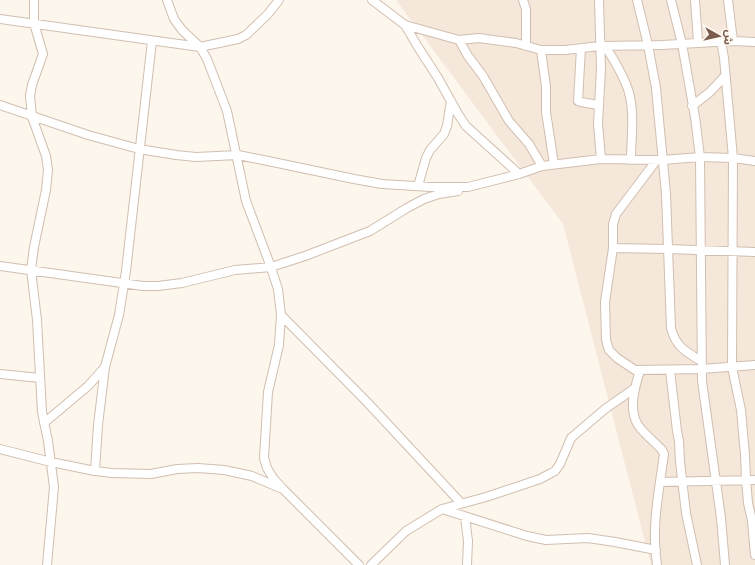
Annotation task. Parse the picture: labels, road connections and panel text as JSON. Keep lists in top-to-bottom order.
{
  "north": "right"
}
